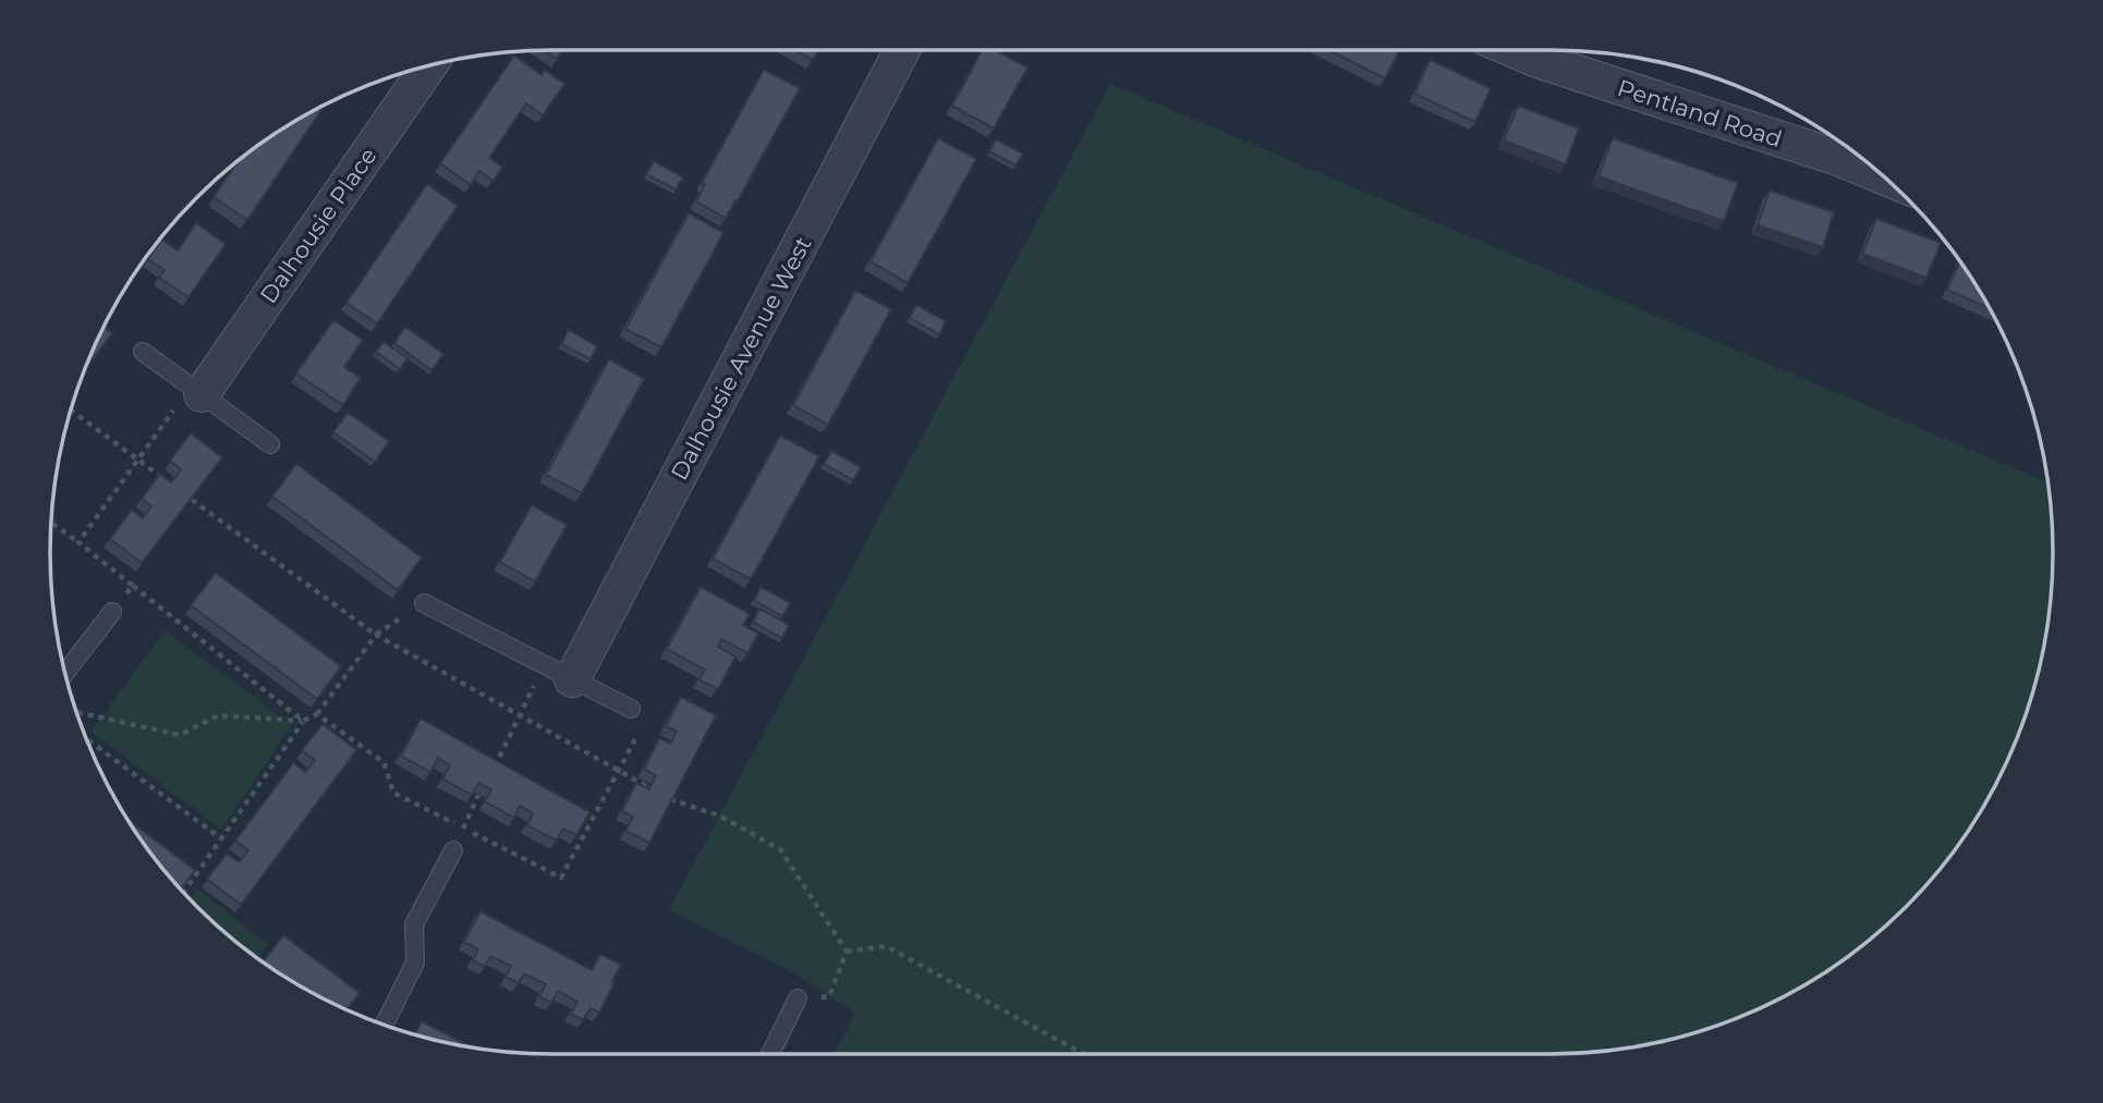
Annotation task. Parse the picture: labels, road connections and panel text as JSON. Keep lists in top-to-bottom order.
{
  "streets": {
    "street": ["Pentland Road", "Dalhousie Place", "Dalhousie Avenue West"]
  }
}
